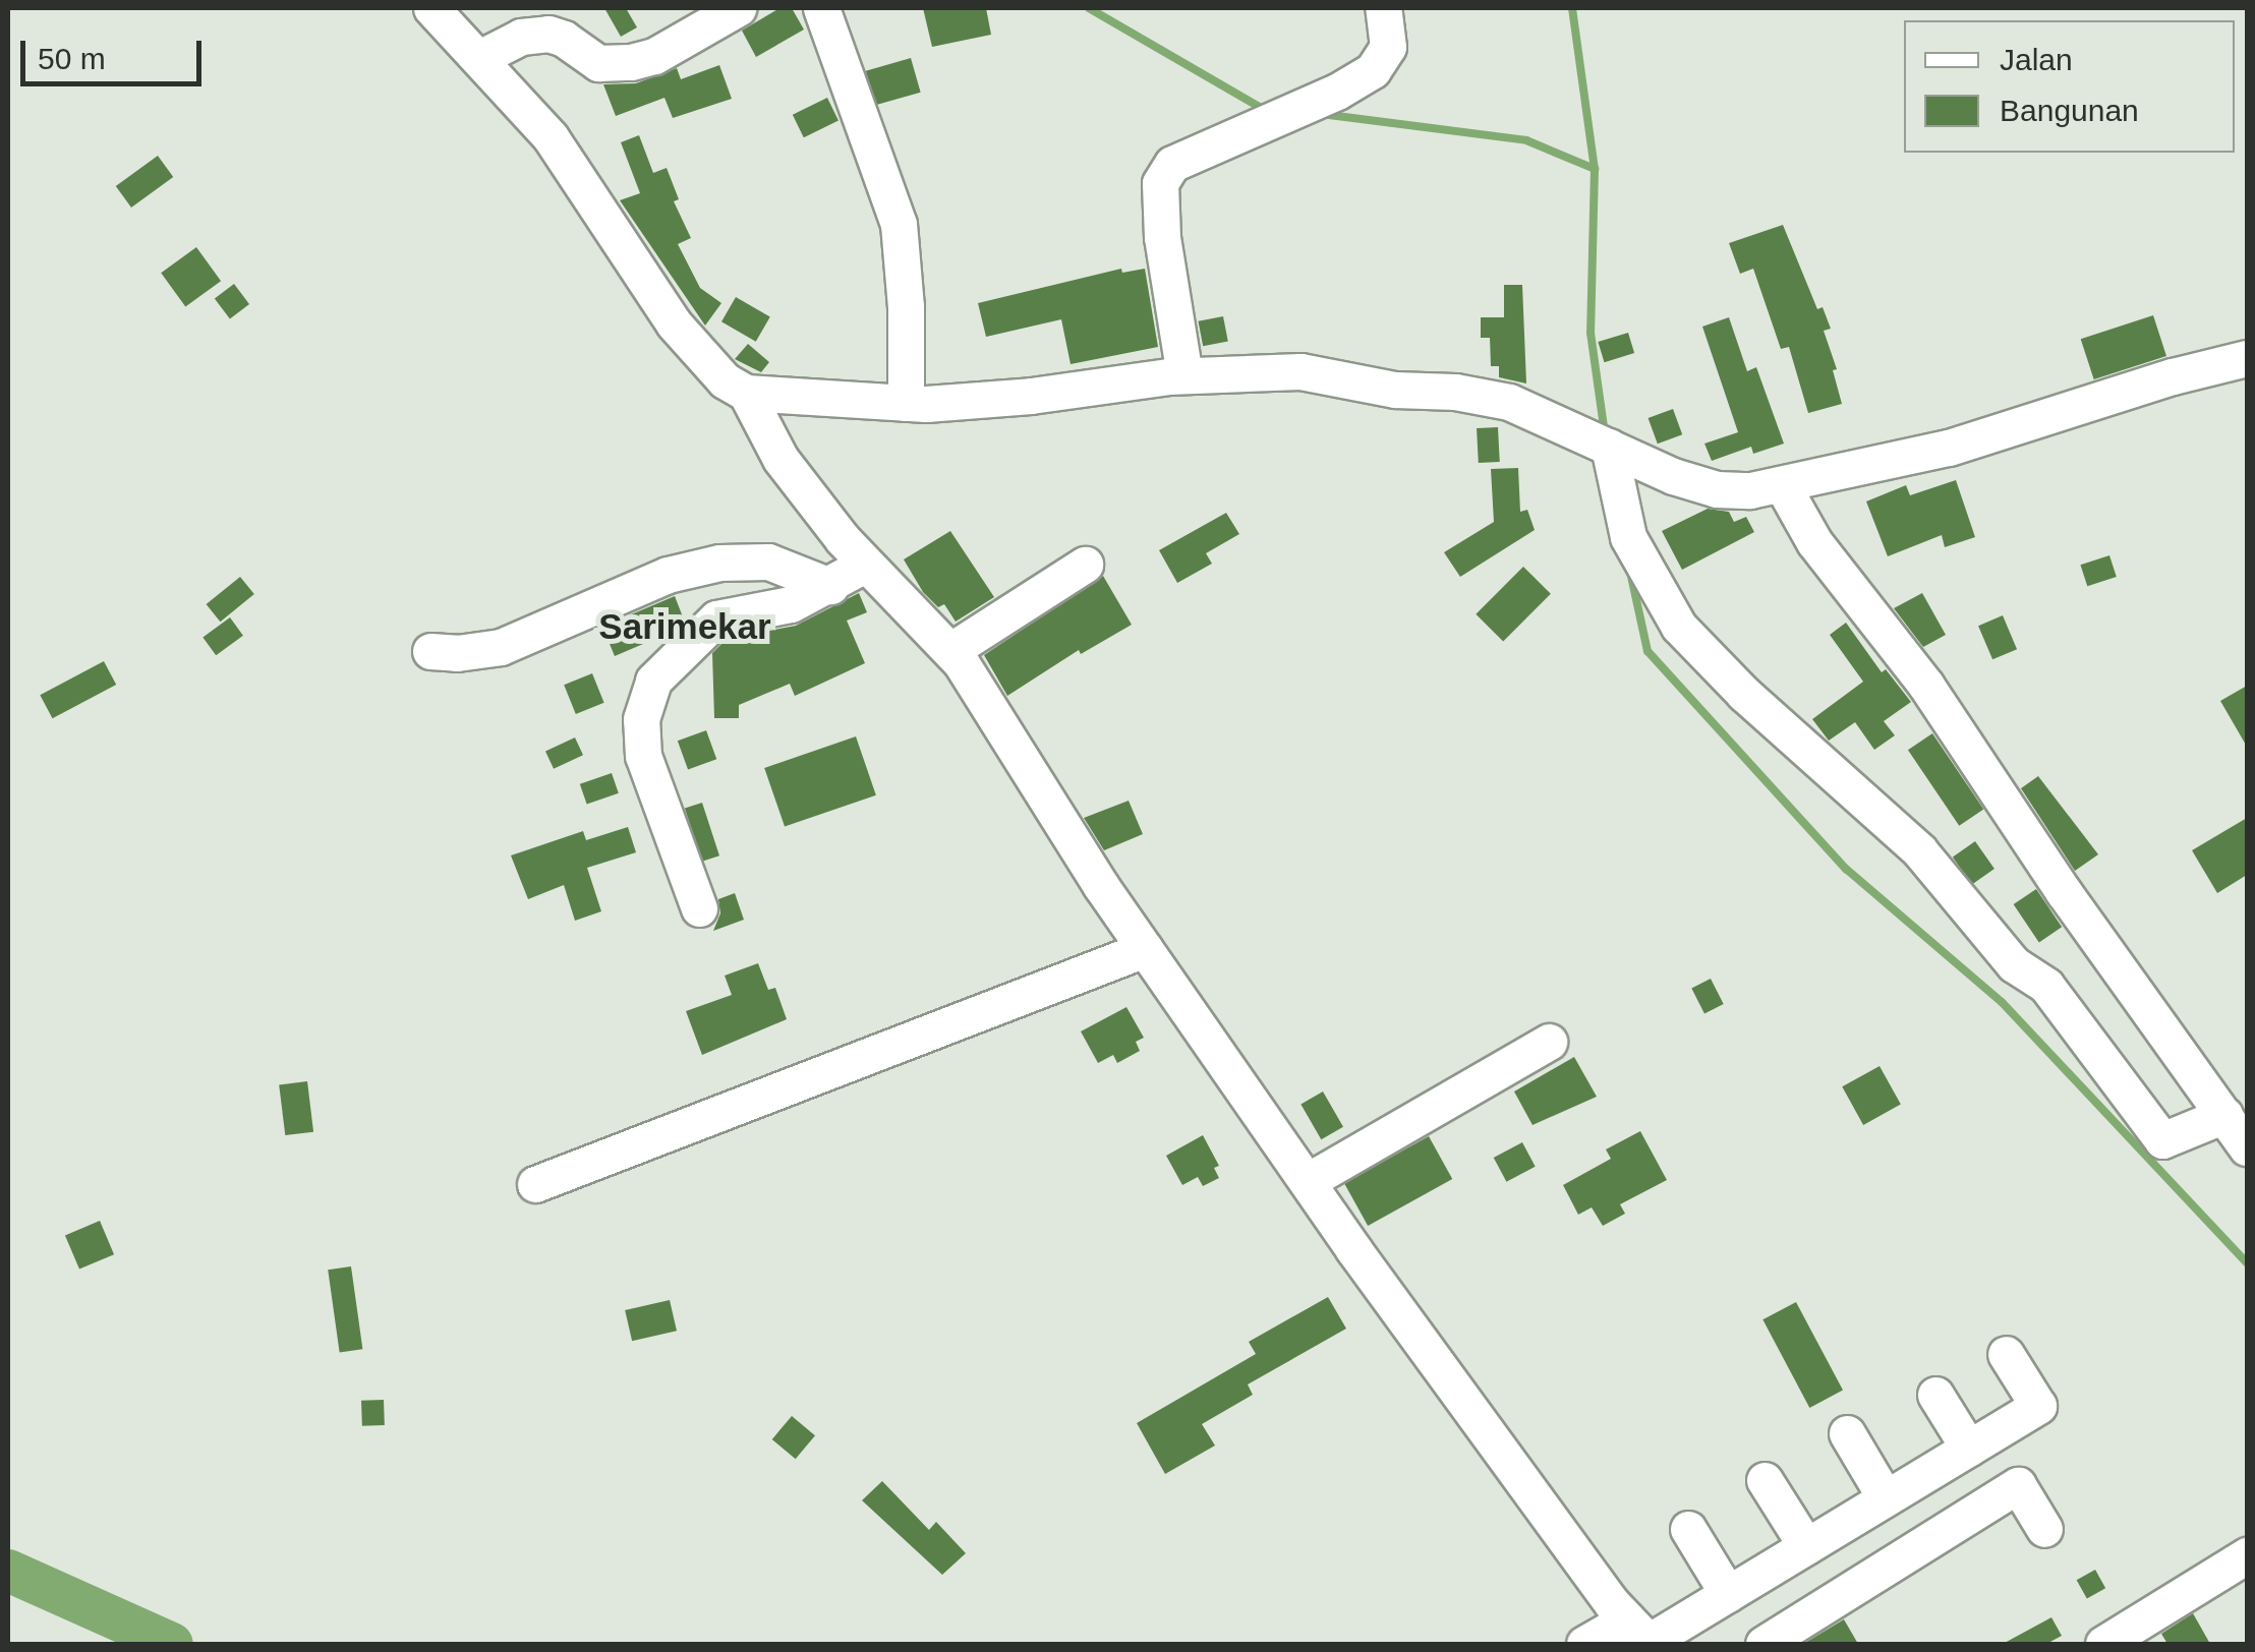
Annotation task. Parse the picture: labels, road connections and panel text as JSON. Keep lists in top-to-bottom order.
{
  "districts": ["Sarimekar"],
  "legend": ["Jalan", "Bangunan"],
  "scale_bar": "50 m"
}
